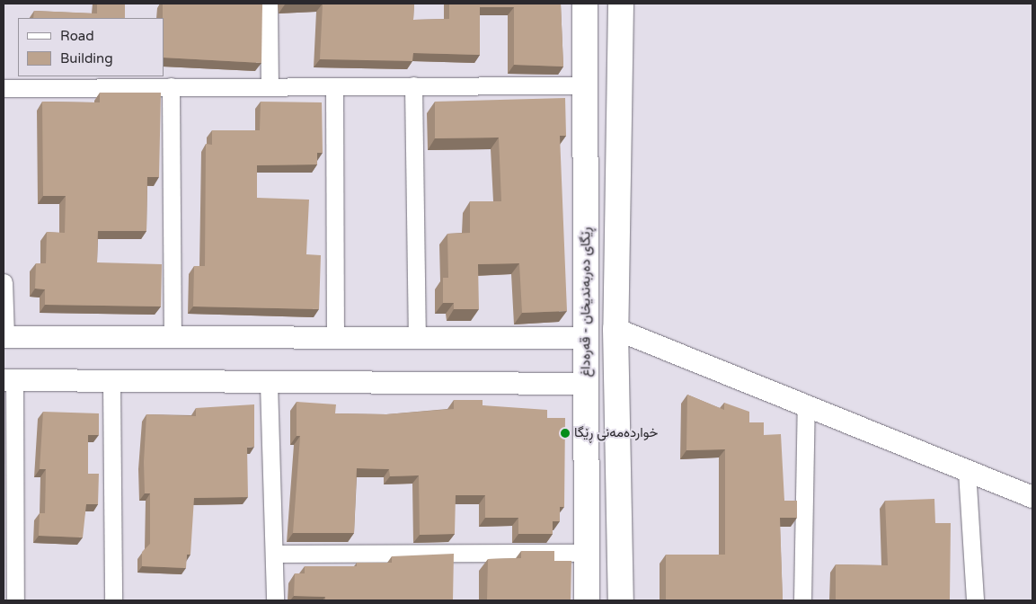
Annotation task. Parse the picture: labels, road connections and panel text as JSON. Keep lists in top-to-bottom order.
{
  "streets": {
    "main road": ["ڕێگای دەربەندیخان - قەرەداغ"]
  },
  "places": ["خواردەمەنی ڕێگا"],
  "legend": ["Road", "Building"]
}
